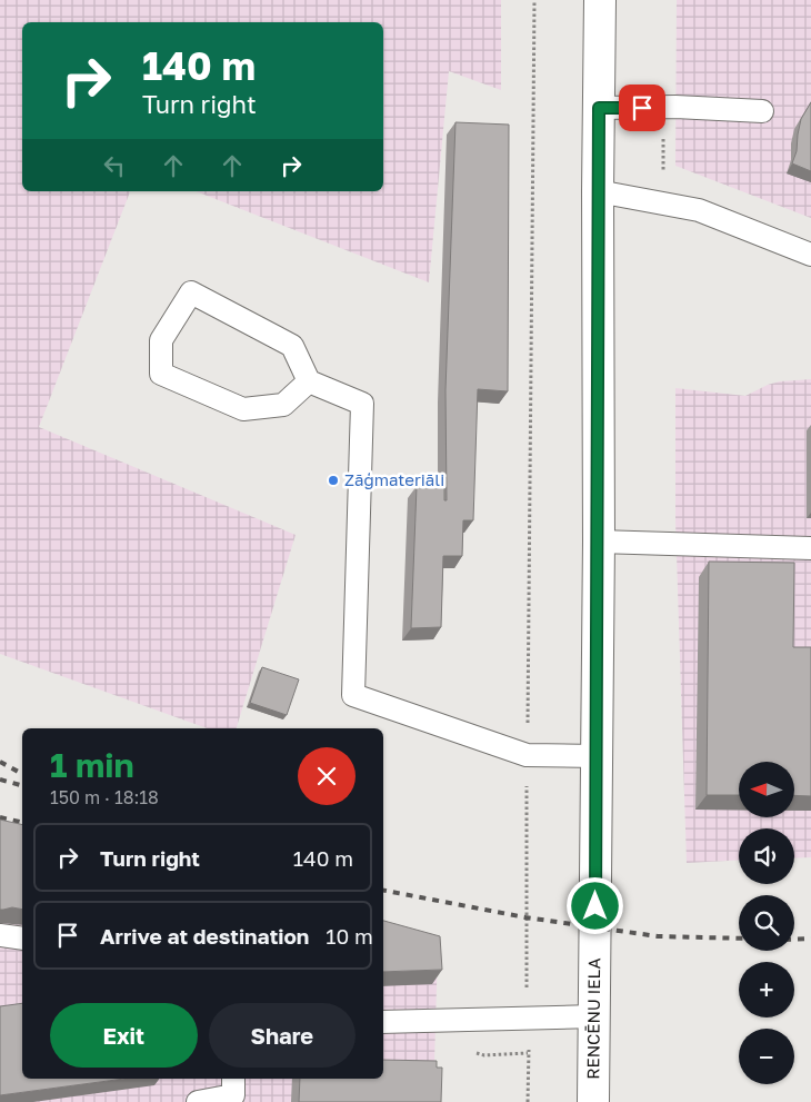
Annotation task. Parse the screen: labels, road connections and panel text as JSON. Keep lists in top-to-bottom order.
{
  "streets": {
    "street": ["RENCĒNU IELA"]
  },
  "places": ["Zāģmateriāli"],
  "north": "left",
  "page": {
    "turn": ["140 m", "Turn right"],
    "heading": ["1 min", "150 m · 18:18"],
    "map_buttons": ["+", "−"],
    "list": [
      {
        "name": "Turn right",
        "value": "140 m"
      },
      {
        "name": "Arrive at destination",
        "value": "10 m"
      }
    ],
    "buttons": ["Exit", "Share"]
  }
}
